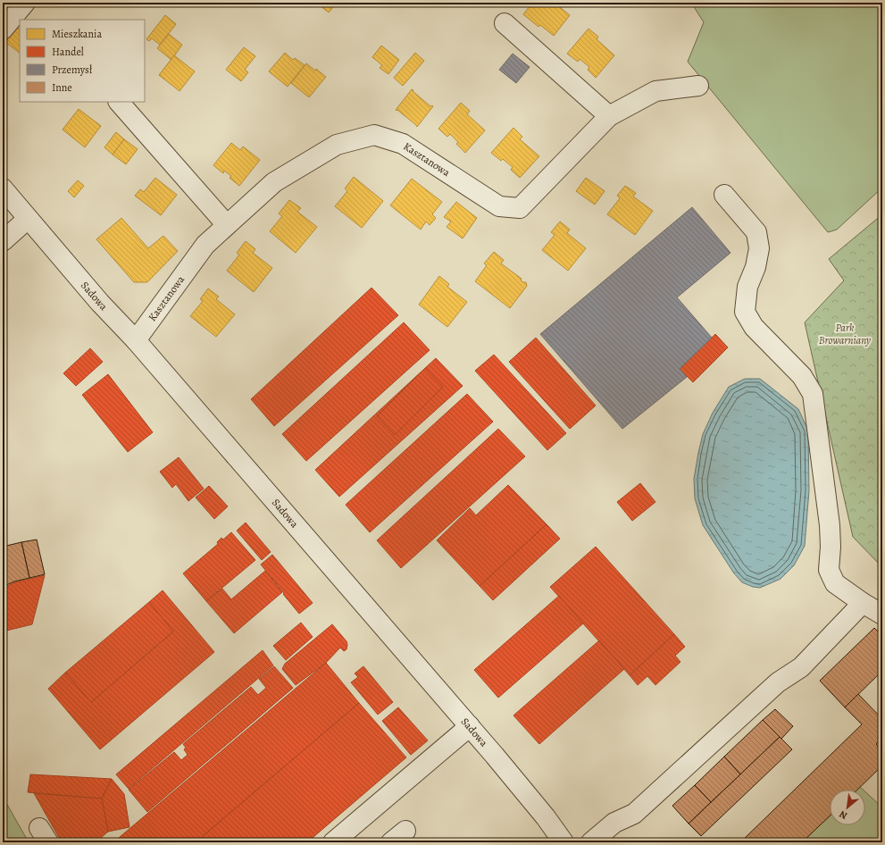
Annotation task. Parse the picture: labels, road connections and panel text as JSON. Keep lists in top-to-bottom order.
{
  "streets": {
    "street": ["Kasztanowa", "Sadowa"]
  },
  "crossings": [
    ["Kasztanowa", "Sadowa"]
  ],
  "parks": ["Park Browarniany"],
  "legend": [
    "Mieszkania",
    "Handel",
    "Przemysł",
    "Inne"
  ],
  "north": "bottom left"
}
